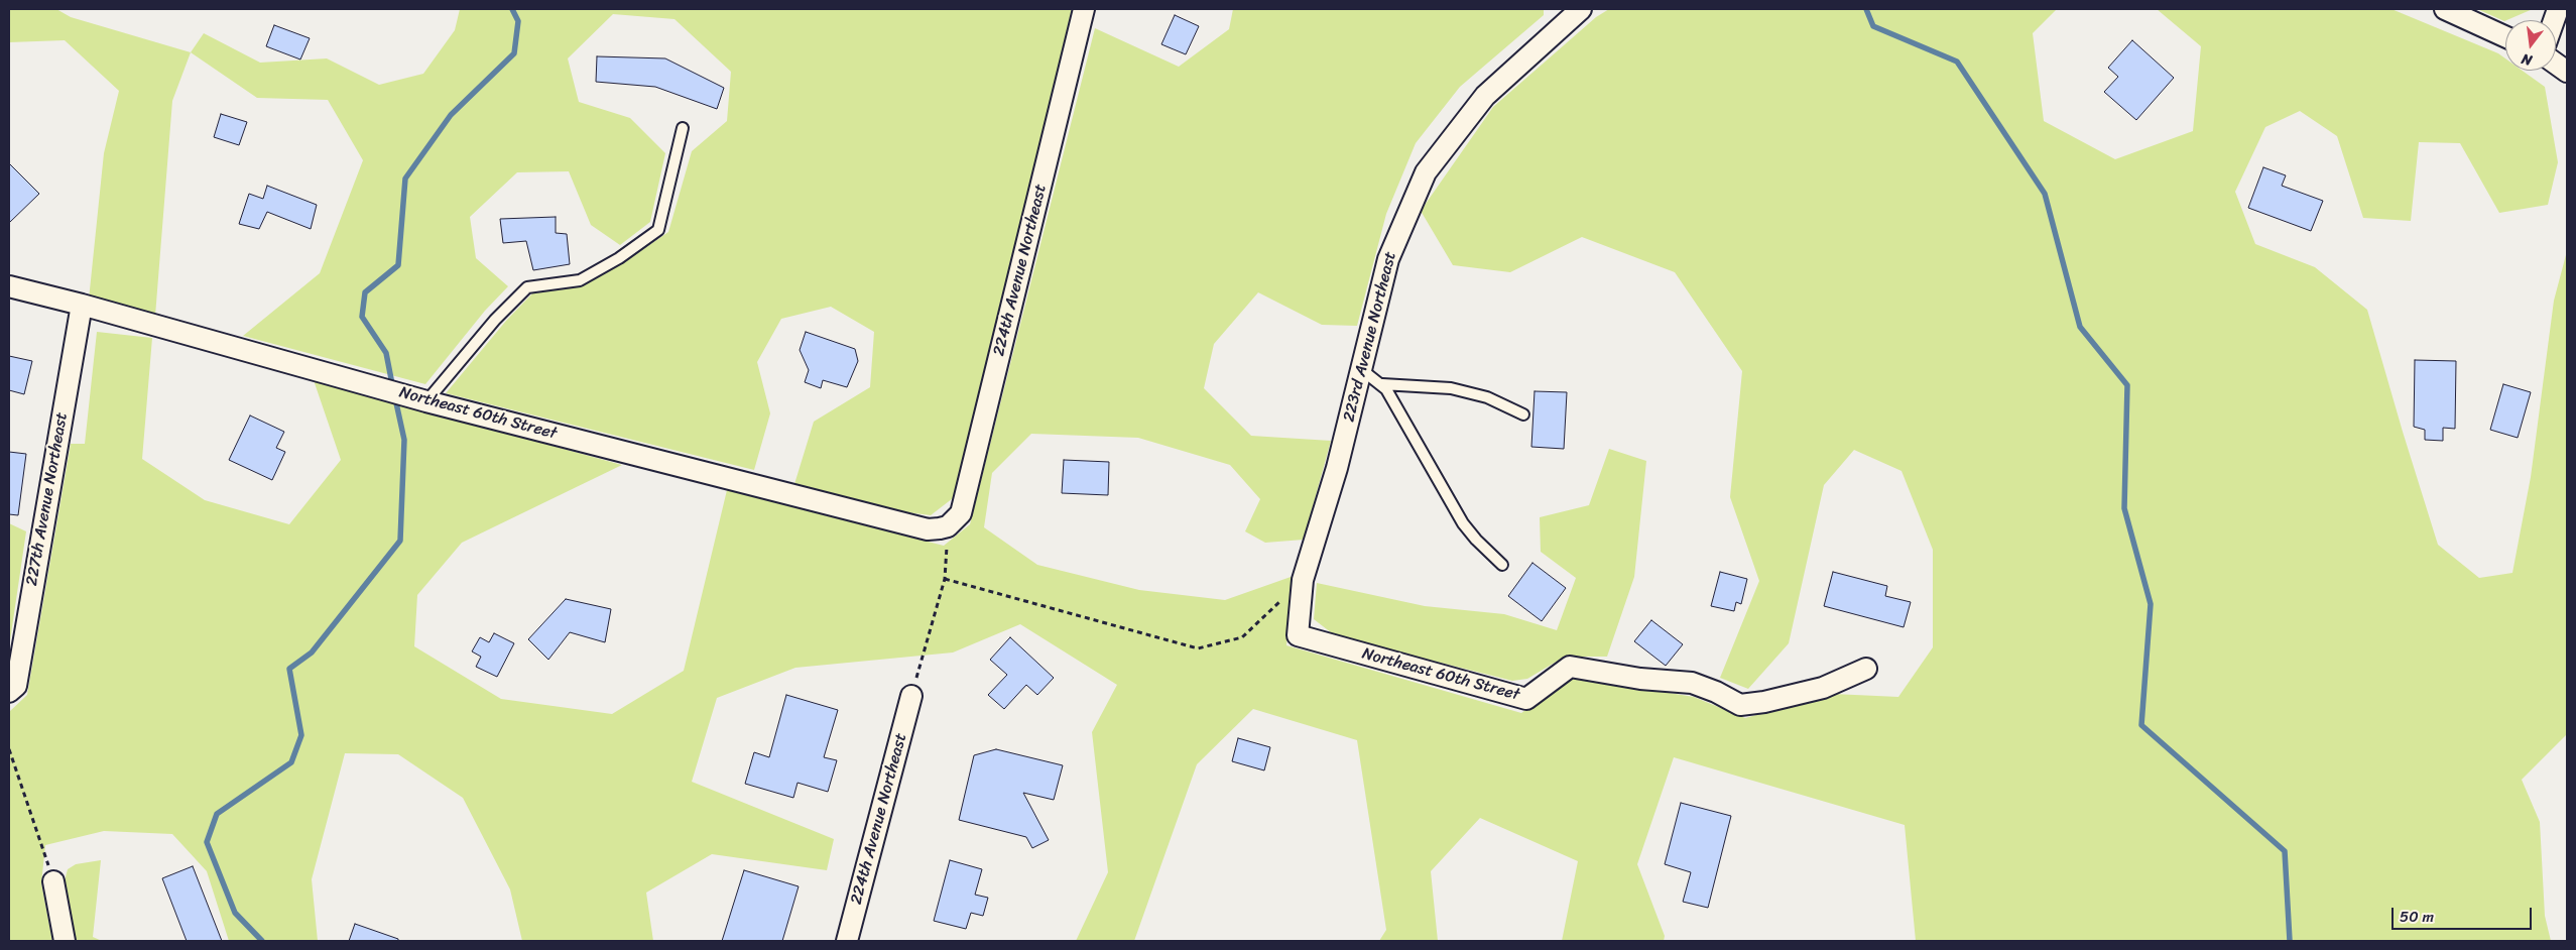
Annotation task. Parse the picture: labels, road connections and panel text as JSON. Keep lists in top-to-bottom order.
{
  "streets": {
    "street": [
      "224th Avenue Northeast",
      "223rd Avenue Northeast",
      "Northeast 60th Street",
      "227th Avenue Northeast"
    ]
  },
  "crossings": [
    ["224th Avenue Northeast", "Northeast 60th Street"],
    ["223rd Avenue Northeast", "Northeast 60th Street"],
    ["Northeast 60th Street", "227th Avenue Northeast"]
  ],
  "scale_bar": "50 m",
  "north": "bottom"
}
